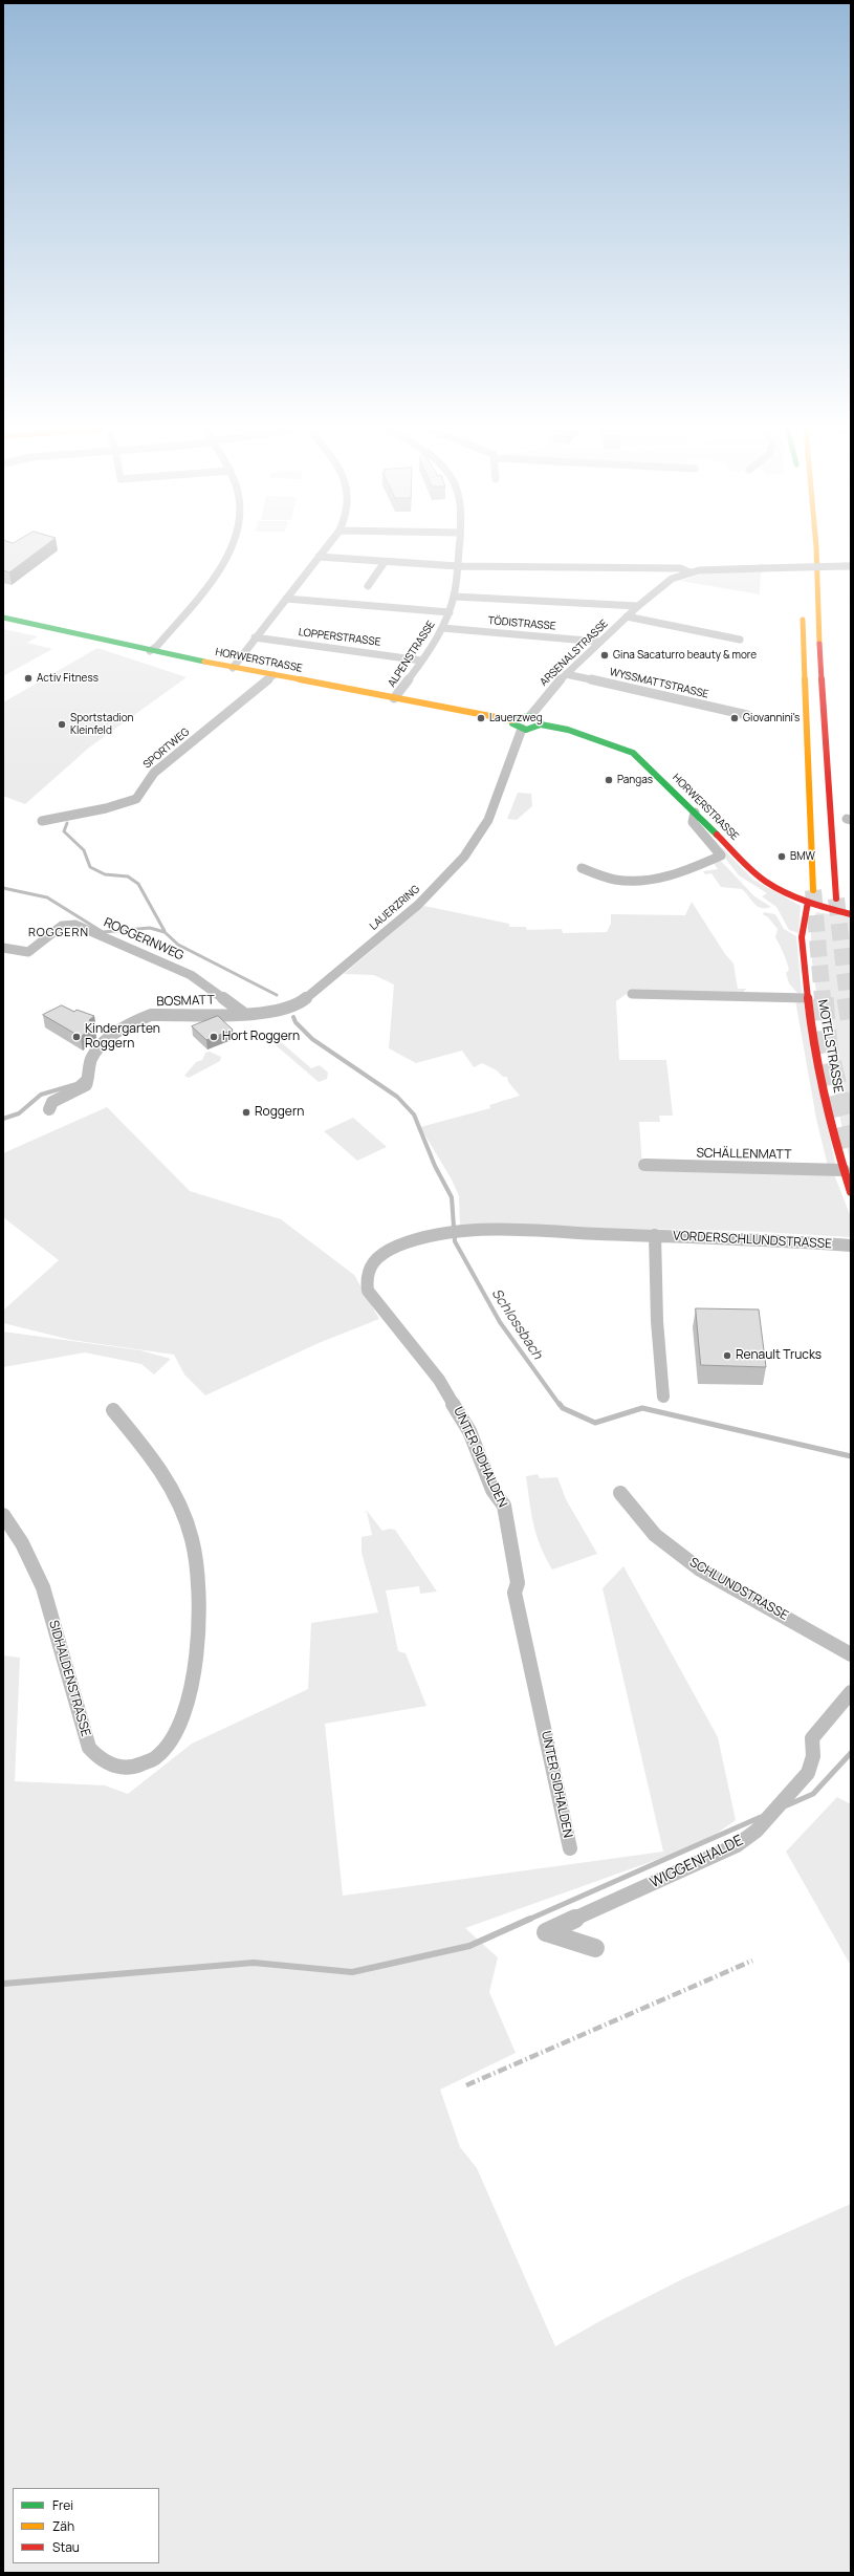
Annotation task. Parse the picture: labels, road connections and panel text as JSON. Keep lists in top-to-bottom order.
{
  "streets": {
    "main road": ["HORWERSTRASSE", "MOTELSTRASSE"],
    "street": [
      "TÖDISTRASSE",
      "LOPPERSTRASSE",
      "ARSENALSTRASSE",
      "ALPENSTRASSE",
      "WYSSMATTSTRASSE",
      "SPORTWEG",
      "LAUERZRING",
      "ROGGERNWEG",
      "BOSMATT",
      "SCHÄLLENMATT",
      "VORDERSCHLUNDSTRASSE",
      "UNTER SIDHALDEN",
      "SCHLUNDSTRASSE",
      "SIDHALDENSTRASSE",
      "WIGGENHALDE"
    ]
  },
  "crossings": [
    ["TÖDISTRASSE", "ARSENALSTRASSE"],
    ["TÖDISTRASSE", "ALPENSTRASSE"],
    ["LOPPERSTRASSE", "ALPENSTRASSE"],
    ["ARSENALSTRASSE", "WYSSMATTSTRASSE"],
    ["ALPENSTRASSE", "HORWERSTRASSE"],
    ["HORWERSTRASSE", "SPORTWEG"],
    ["HORWERSTRASSE", "MOTELSTRASSE"],
    ["LAUERZRING", "ROGGERNWEG"],
    ["LAUERZRING", "BOSMATT"],
    ["ROGGERNWEG", "BOSMATT"],
    ["MOTELSTRASSE", "SCHÄLLENMATT"],
    ["VORDERSCHLUNDSTRASSE", "UNTER SIDHALDEN"]
  ],
  "districts": ["ROGGERN"],
  "water": ["Schlossbach"],
  "places": [
    "Gina Sacaturro beauty & more",
    "Activ Fitness",
    "Lauerzweg",
    "Giovannini's",
    "Sportstadion Kleinfeld",
    "Pangas",
    "BMW",
    "Kindergarten Roggern",
    "Hort Roggern",
    "Roggern",
    "Renault Trucks"
  ],
  "legend": ["Frei", "Zäh", "Stau"]
}
